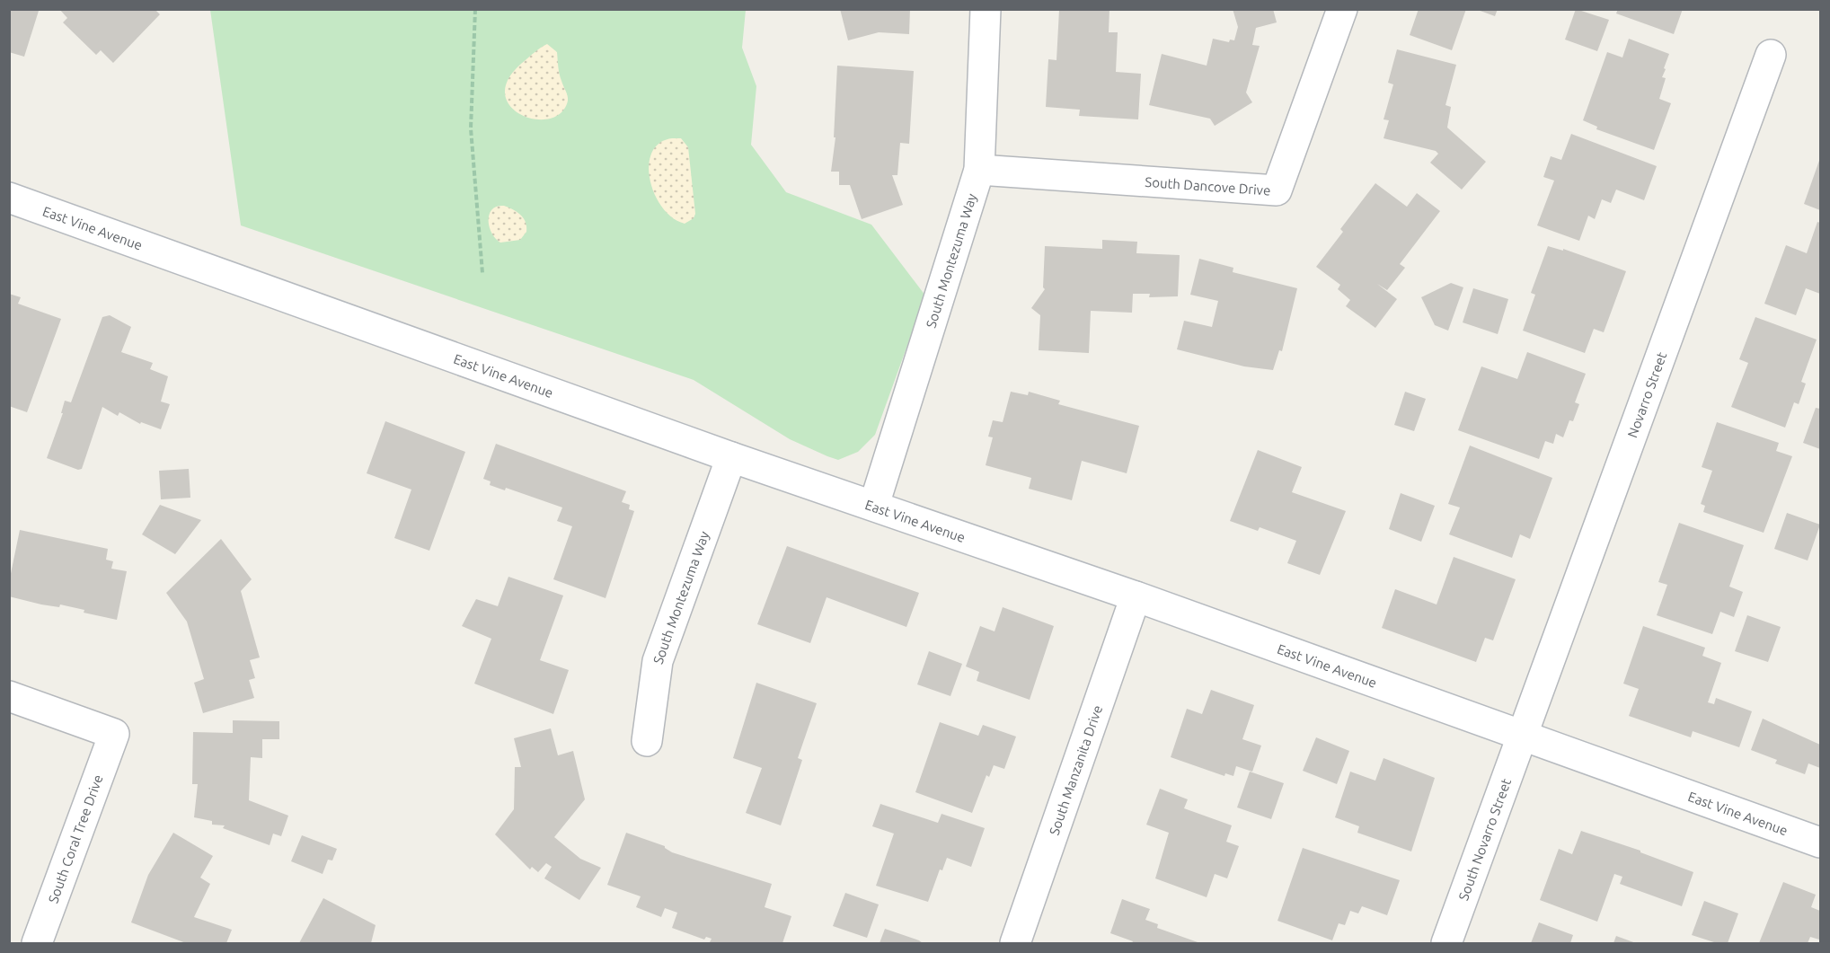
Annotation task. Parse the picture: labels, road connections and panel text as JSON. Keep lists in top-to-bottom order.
{
  "streets": {
    "street": [
      "South Dancove Drive",
      "East Vine Avenue",
      "South Montezuma Way",
      "Novarro Street",
      "South Manzanita Drive",
      "South Coral Tree Drive",
      "South Novarro Street"
    ]
  },
  "crossings": [
    ["South Dancove Drive", "South Montezuma Way"],
    ["East Vine Avenue", "South Montezuma Way"],
    ["East Vine Avenue", "Novarro Street"],
    ["East Vine Avenue", "South Manzanita Drive"],
    ["East Vine Avenue", "South Novarro Street"],
    ["Novarro Street", "South Novarro Street"]
  ]
}
